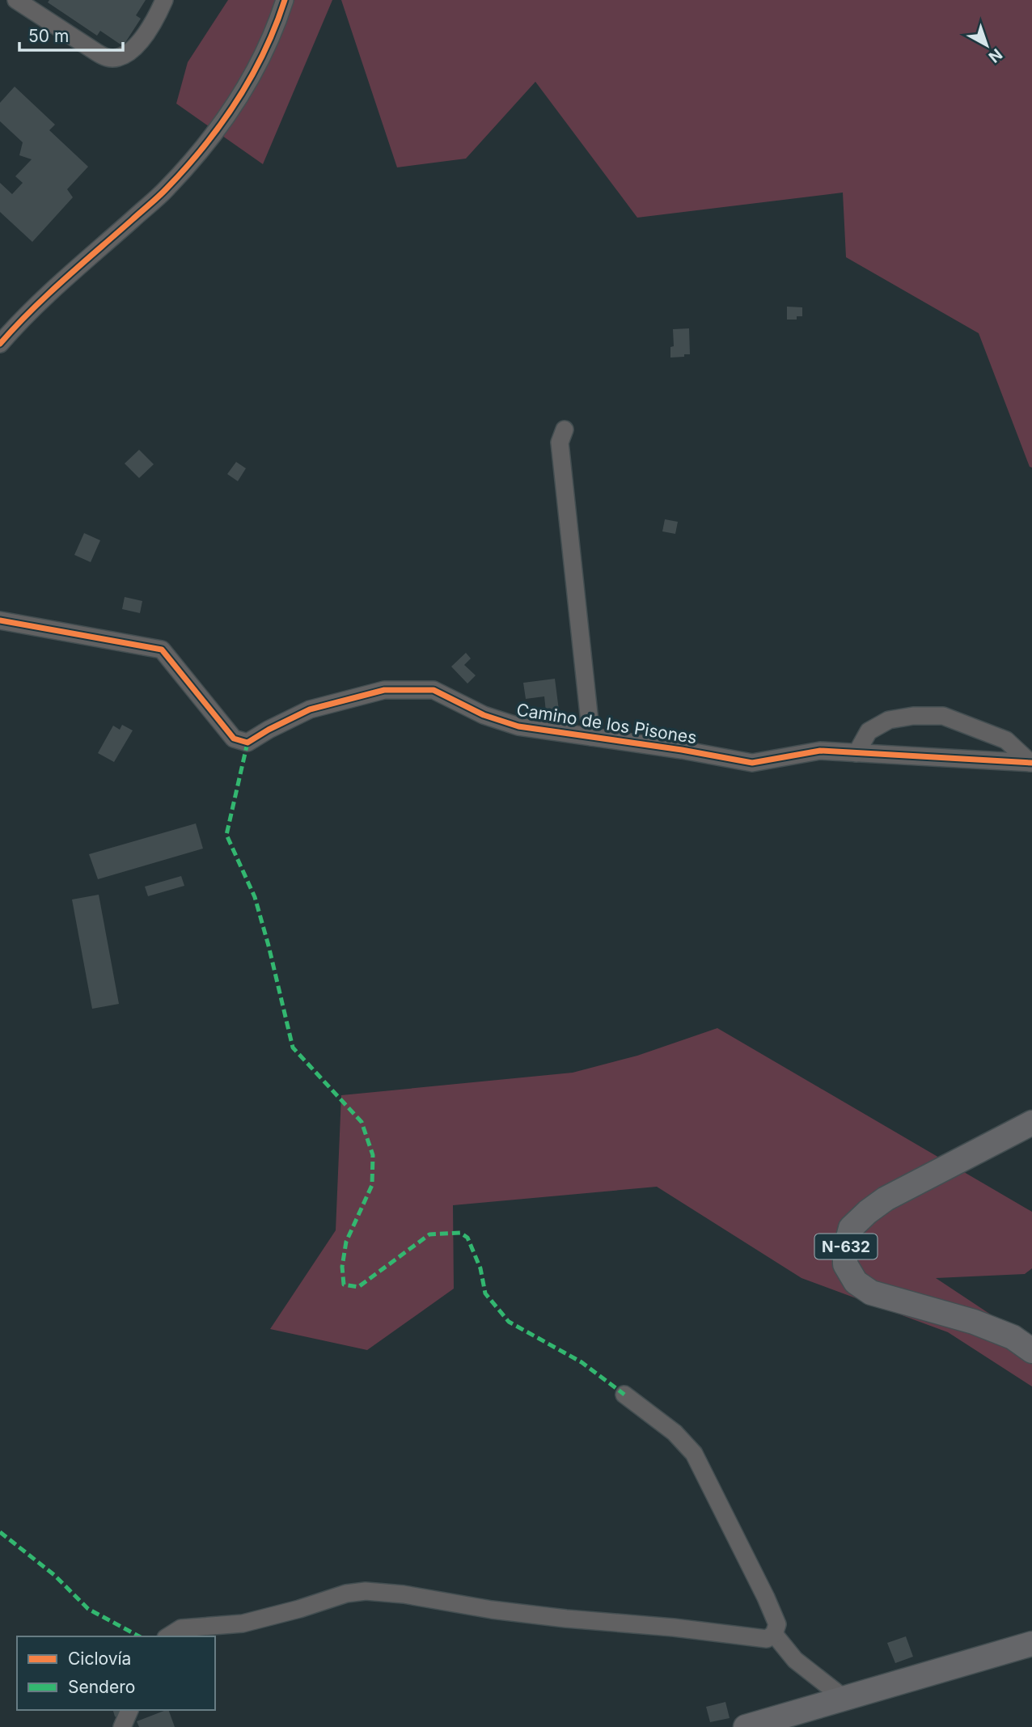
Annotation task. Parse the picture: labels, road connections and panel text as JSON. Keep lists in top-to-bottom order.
{
  "streets": {
    "highway": ["N-632"],
    "street": ["Camino de los Pisones"]
  },
  "legend": ["Ciclovía", "Sendero"],
  "scale_bar": "50 m",
  "north": "bottom right"
}
